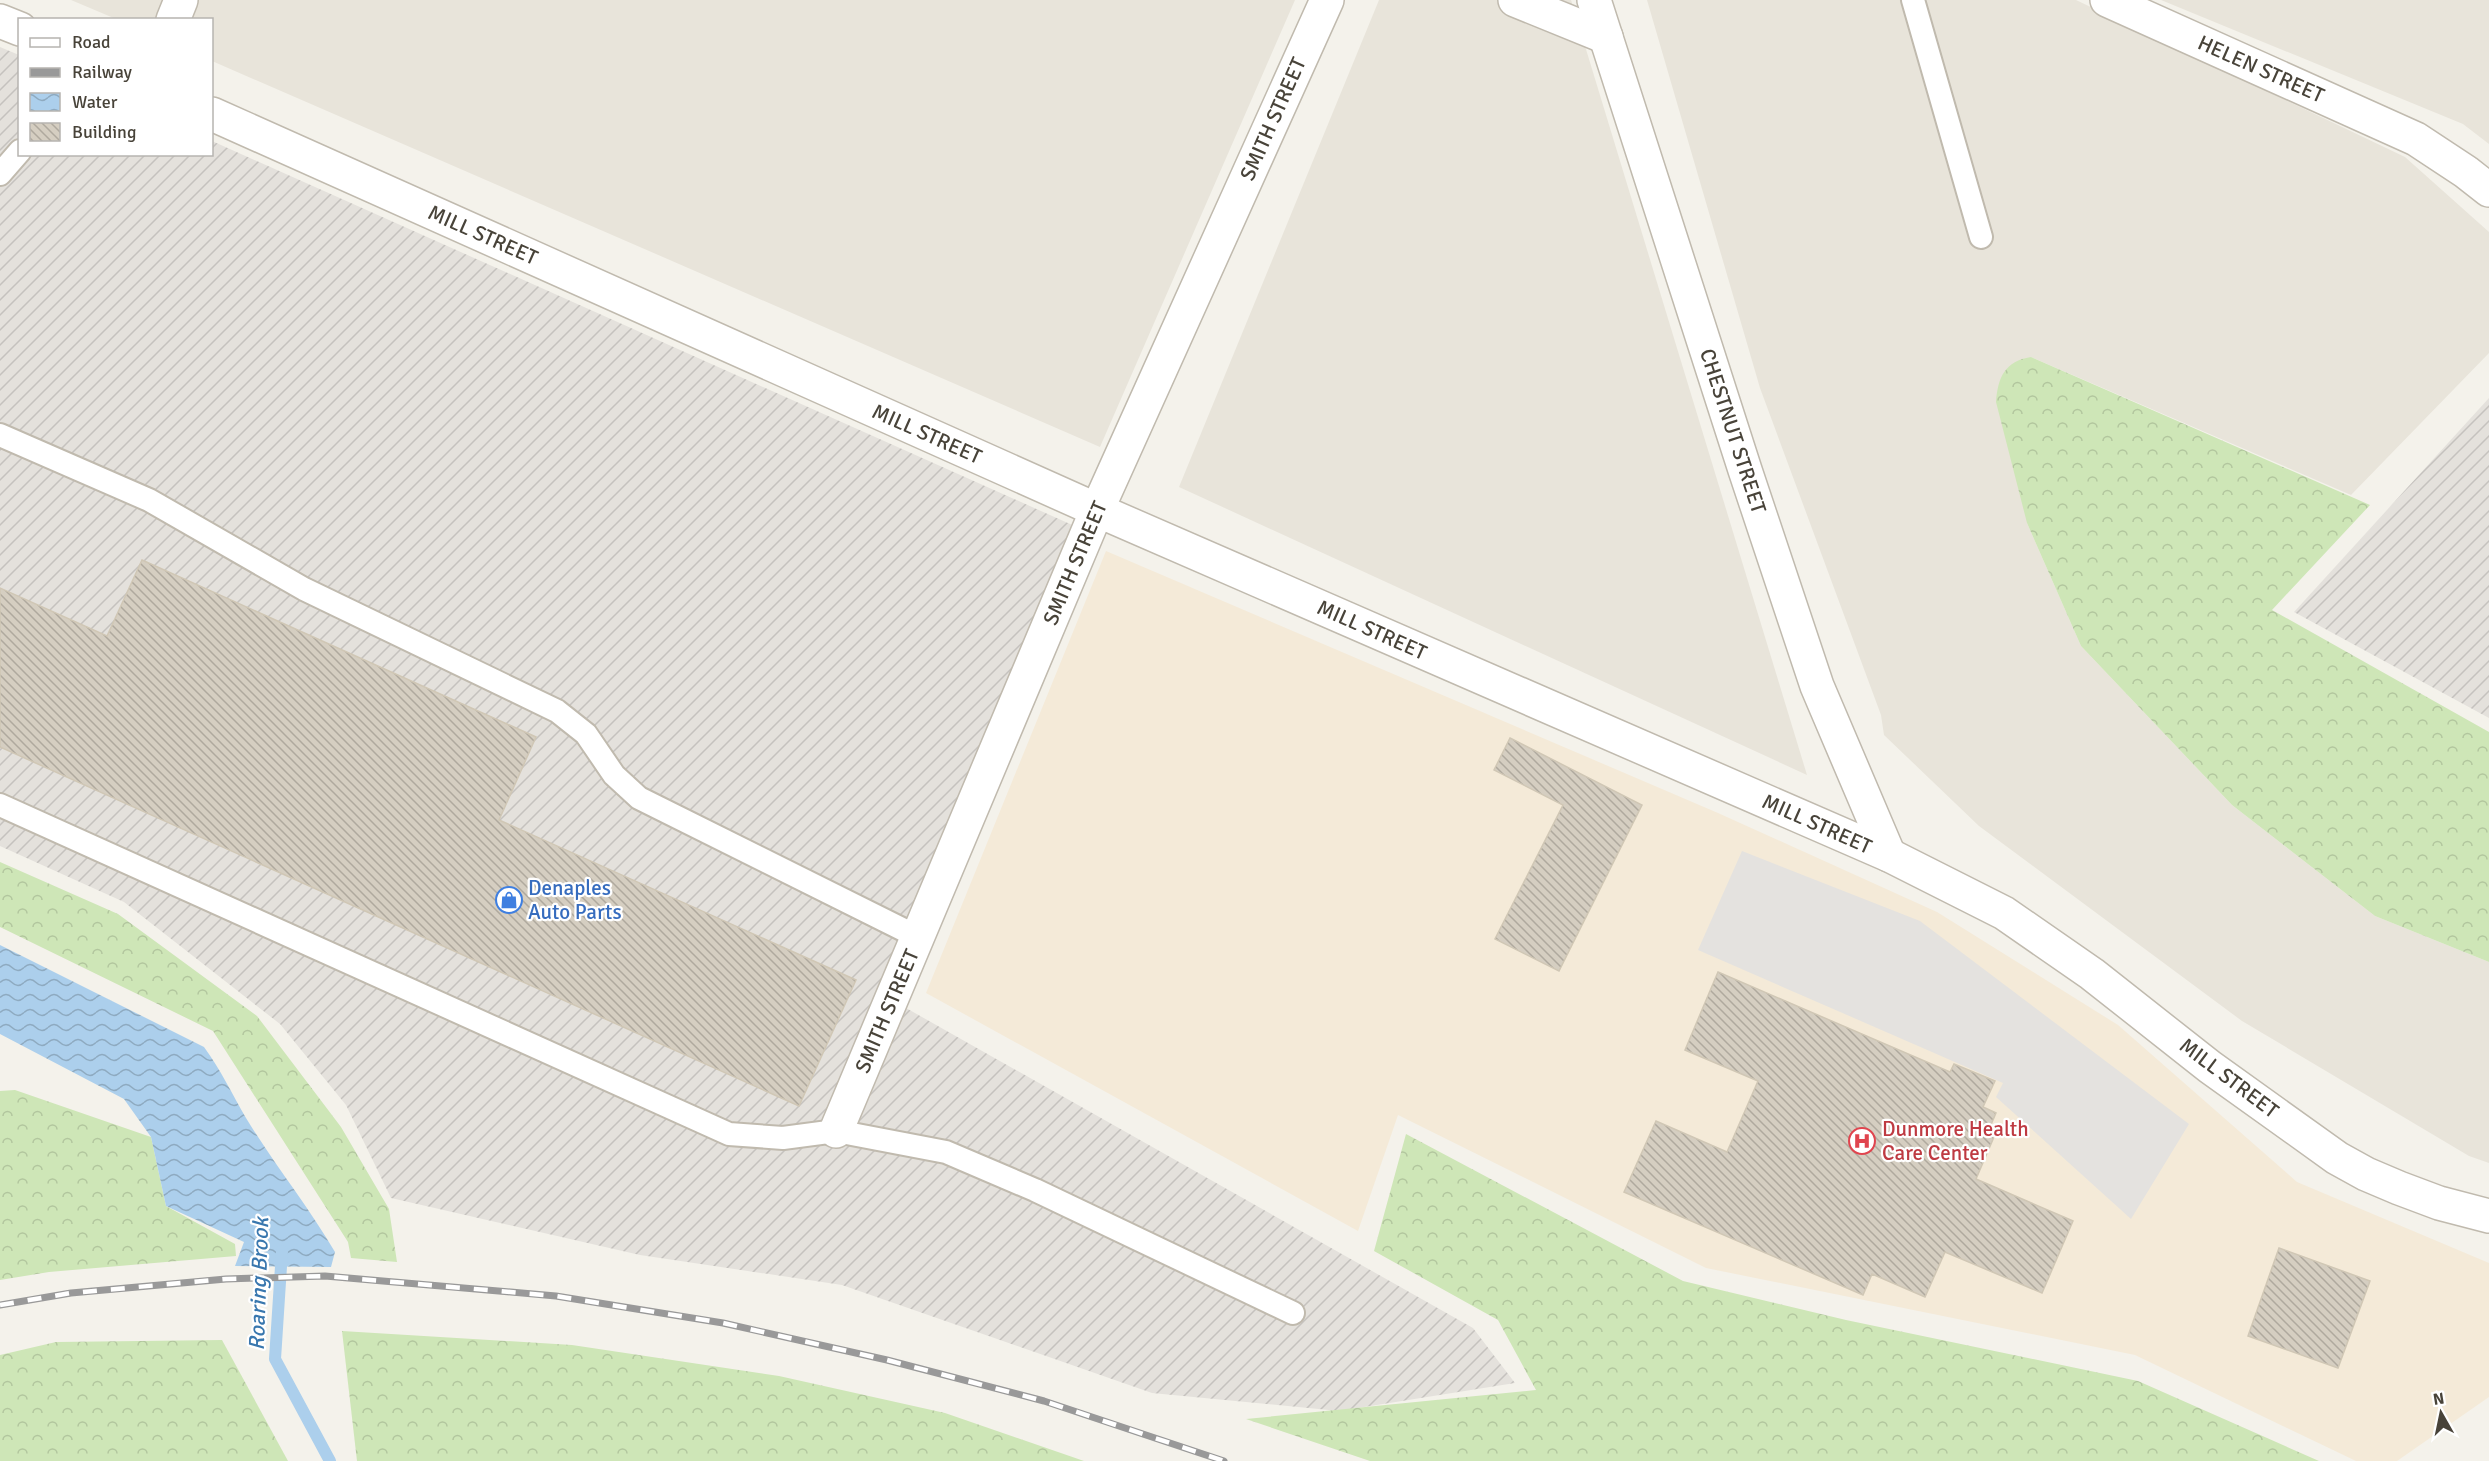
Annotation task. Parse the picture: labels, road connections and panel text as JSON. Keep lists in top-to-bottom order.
{
  "streets": {
    "street": [
      "HELEN STREET",
      "SMITH STREET",
      "MILL STREET",
      "CHESTNUT STREET"
    ]
  },
  "crossings": [
    ["SMITH STREET", "MILL STREET"],
    ["MILL STREET", "CHESTNUT STREET"]
  ],
  "water": ["Roaring Brook"],
  "places": {
    "shop": ["Denaples Auto Parts"],
    "hospital": ["Dunmore Health Care Center"]
  },
  "legend": [
    "Road",
    "Railway",
    "Water",
    "Building"
  ],
  "north": "top"
}
